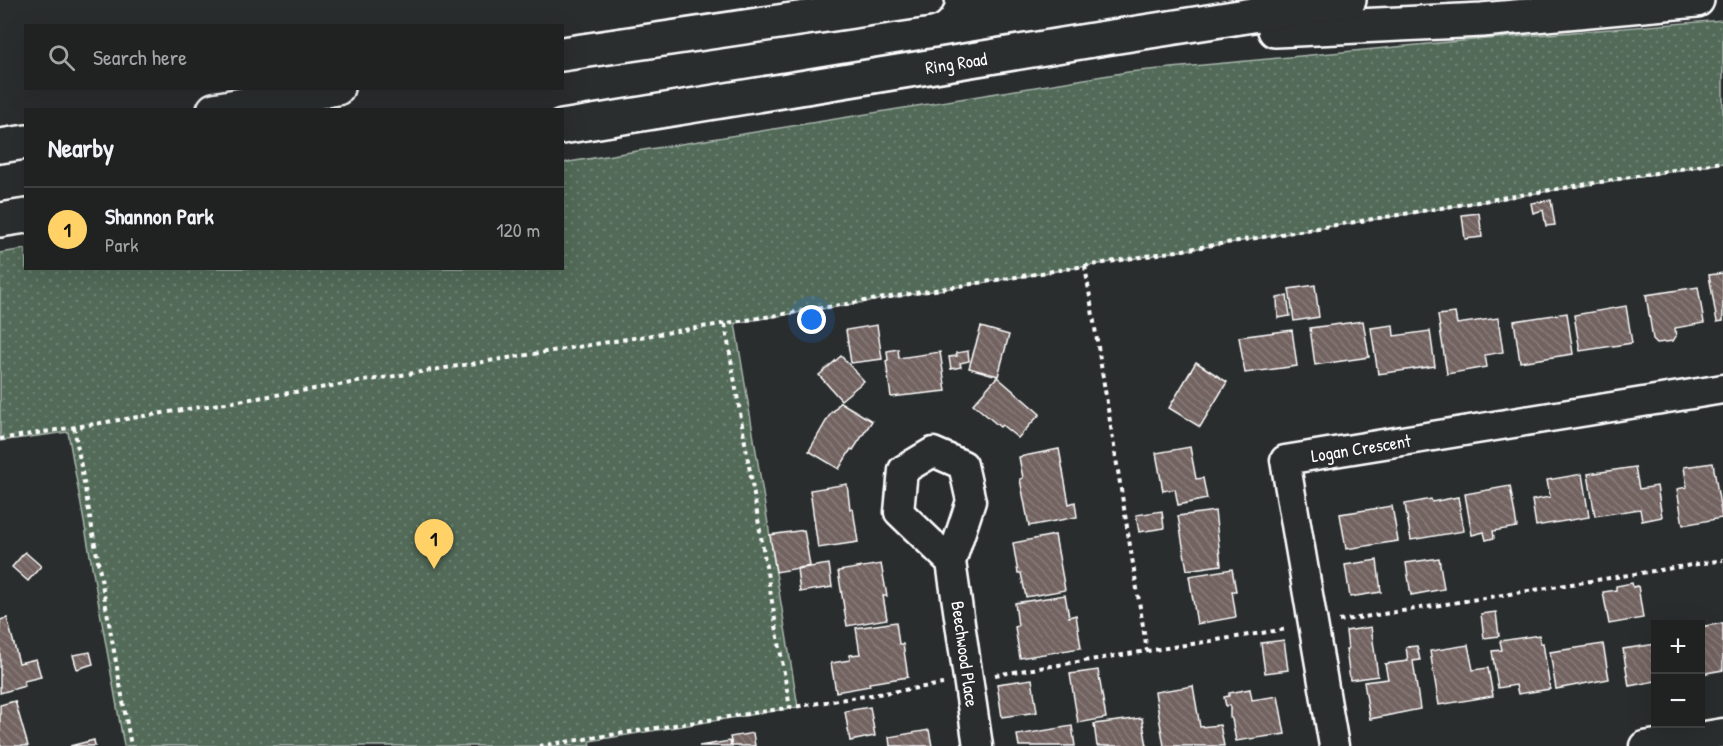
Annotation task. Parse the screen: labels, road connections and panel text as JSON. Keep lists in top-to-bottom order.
{
  "streets": {
    "highway": ["Ring Road"],
    "street": ["Logan Crescent", "Beechwood Place"]
  },
  "page": {
    "search": "Search here",
    "heading": "Nearby",
    "list": [
      {
        "mark": "1",
        "name": "Shannon Park",
        "note": "Park",
        "value": "120 m"
      }
    ],
    "pins": "1",
    "map_buttons": ["+", "−"]
  }
}
